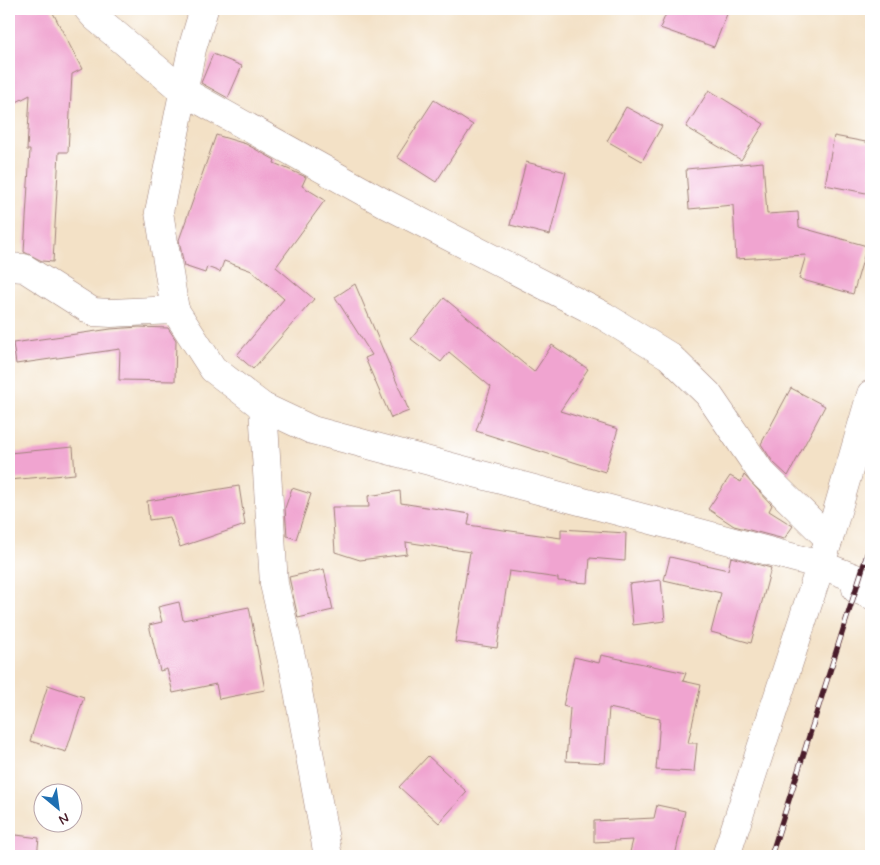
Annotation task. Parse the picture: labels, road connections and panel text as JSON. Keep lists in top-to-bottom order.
{
  "north": "bottom right"
}
